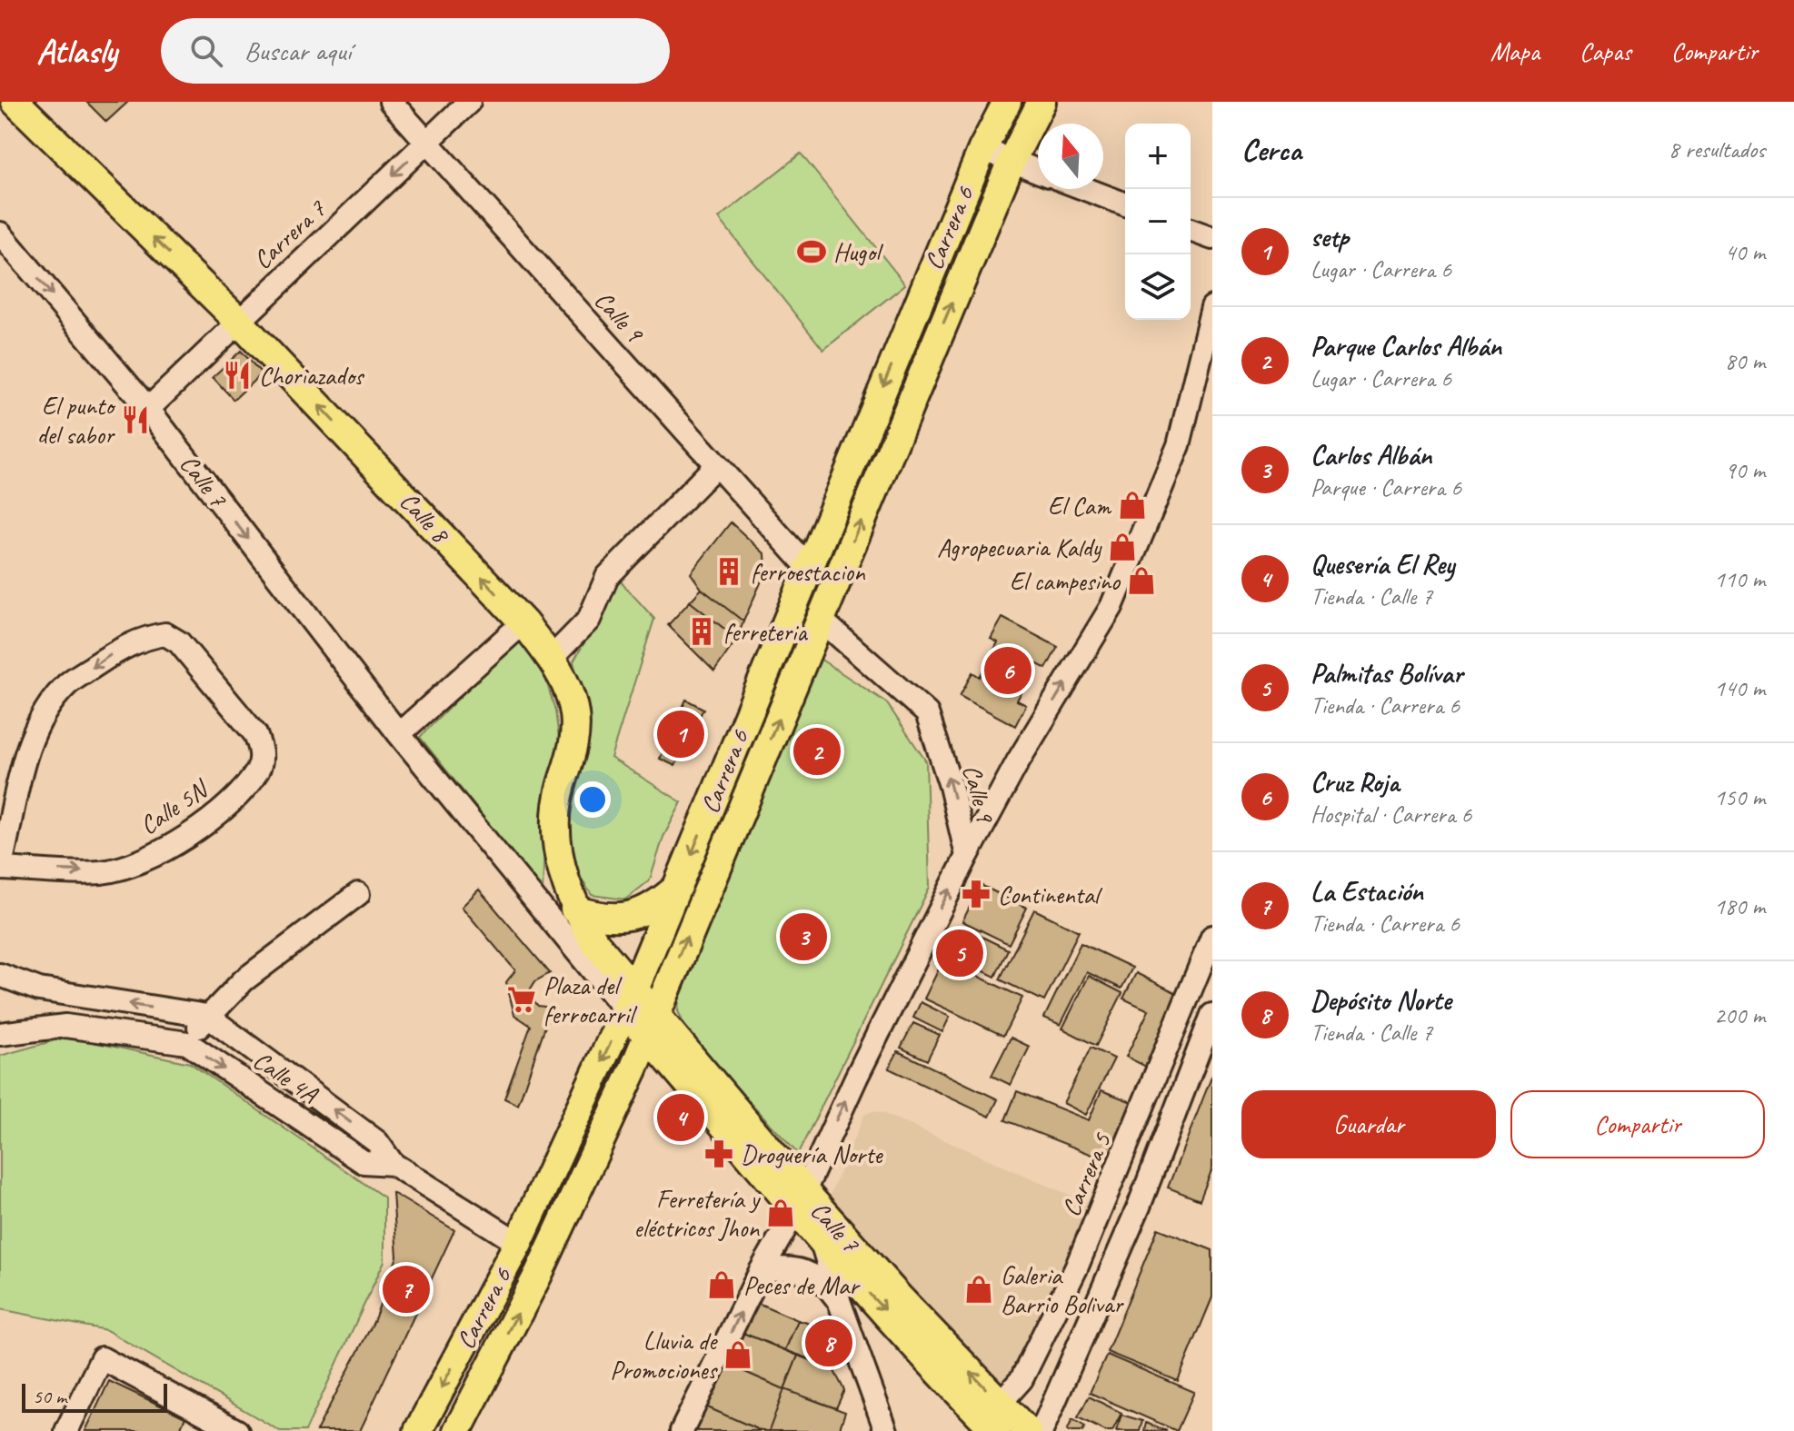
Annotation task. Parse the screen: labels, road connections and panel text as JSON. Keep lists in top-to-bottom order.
{
  "streets": {
    "main road": ["Carrera 6", "Calle 7", "Calle 8"],
    "street": [
      "Carrera 7",
      "Calle 9",
      "Calle 5N",
      "Calle 4A",
      "Carrera 5"
    ]
  },
  "crossings": [
    ["Carrera 6", "Calle 9"],
    ["Carrera 6", "Calle 7"],
    ["Carrera 6", "Calle 8"],
    ["Carrera 6", "Calle 4A"],
    ["Carrera 7", "Calle 9"],
    ["Carrera 7", "Calle 7"],
    ["Carrera 7", "Calle 8"],
    ["Calle 7", "Calle 8"],
    ["Calle 7", "Carrera 5"]
  ],
  "one_way": ["Carrera 7", "Calle 8"],
  "places": {
    "sports": ["Hugol"],
    "restaurant": ["Choriazados", "El punto del sabor"],
    "shop": [
      "El Cam",
      "Agropecuaria Kaldy",
      "El campesino",
      "Ferretería y eléctricos Jhon",
      "Peces de Mar",
      "Galeria Barrio Bolivar",
      "Lluvia de Promociones"
    ],
    "building": ["ferroestacion", "ferreteria"],
    "pharmacy": ["Continental", "Droguería Norte"],
    "supermarket": ["Plaza del ferrocarril"]
  },
  "scale_bar": "50 m",
  "north": "top",
  "page": {
    "header": "Atlasly",
    "search": "Buscar aquí",
    "nav": ["Mapa", "Capas", "Compartir"],
    "heading": ["Cerca", "8 resultados"],
    "map_buttons": ["+", "−"],
    "list": [
      {
        "mark": "1",
        "name": "setp",
        "note": "Lugar · Carrera 6",
        "value": "40 m"
      },
      {
        "mark": "2",
        "name": "Parque Carlos Albán",
        "note": "Lugar · Carrera 6",
        "value": "80 m"
      },
      {
        "mark": "3",
        "name": "Carlos Albán",
        "note": "Parque · Carrera 6",
        "value": "90 m"
      },
      {
        "mark": "4",
        "name": "Quesería El Rey",
        "note": "Tienda · Calle 7",
        "value": "110 m"
      },
      {
        "mark": "5",
        "name": "Palmitas Bolívar",
        "note": "Tienda · Carrera 6",
        "value": "140 m"
      },
      {
        "mark": "6",
        "name": "Cruz Roja",
        "note": "Hospital · Carrera 6",
        "value": "150 m"
      },
      {
        "mark": "7",
        "name": "La Estación",
        "note": "Tienda · Carrera 6",
        "value": "180 m"
      },
      {
        "mark": "8",
        "name": "Depósito Norte",
        "note": "Tienda · Calle 7",
        "value": "200 m"
      }
    ],
    "pins": [
      "6",
      "1",
      "2",
      "3",
      "5",
      "4",
      "7",
      "8"
    ],
    "buttons": ["Guardar", "Compartir"],
    "scale": "50 m"
  }
}
